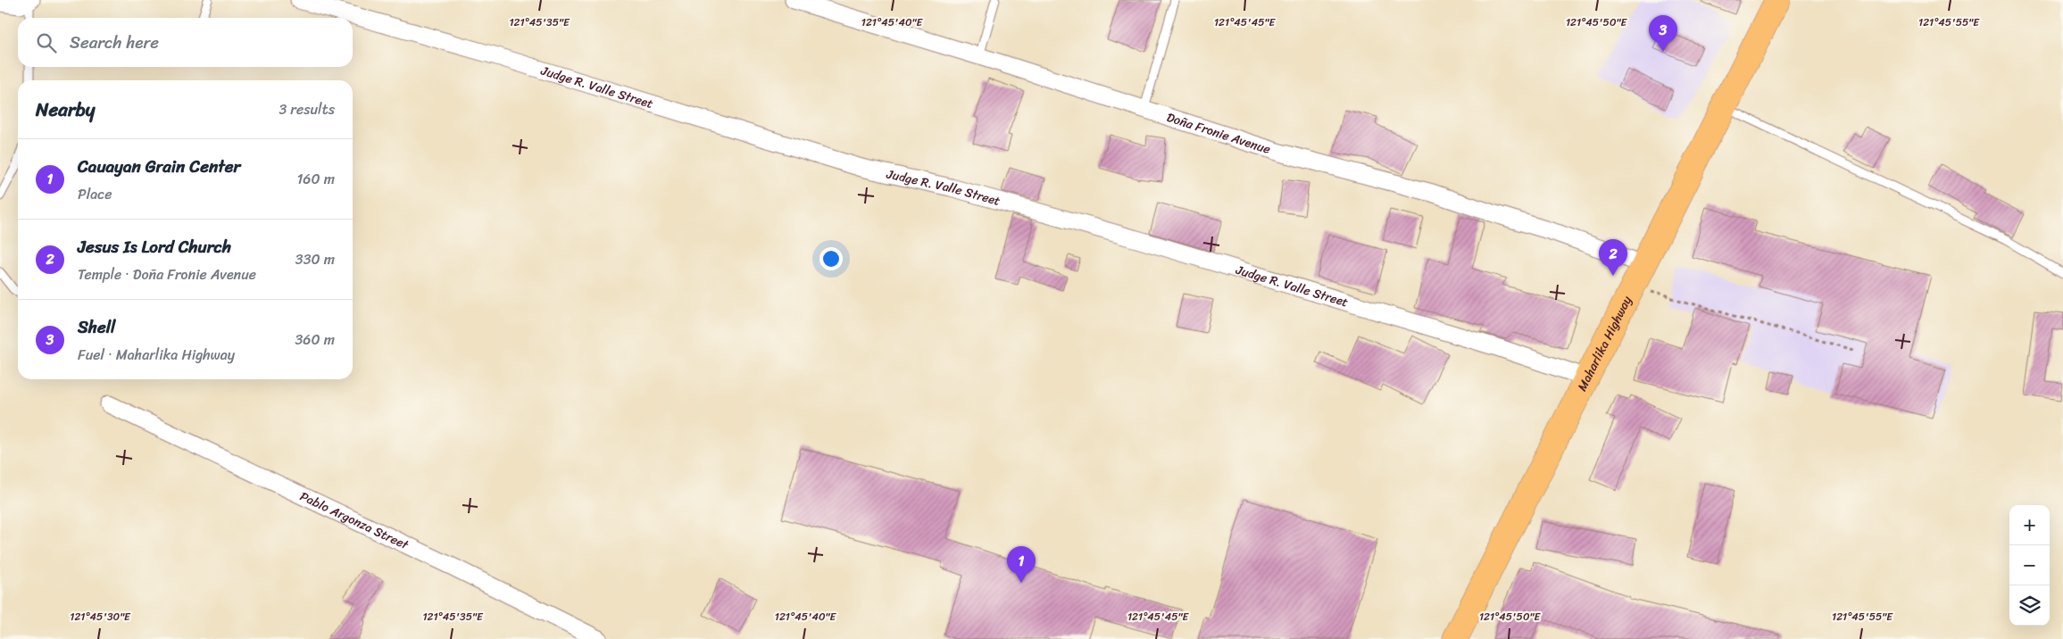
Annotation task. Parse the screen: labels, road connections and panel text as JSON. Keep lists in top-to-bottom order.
{
  "streets": {
    "highway": ["Maharlika Highway"],
    "street": ["Judge R. Valle Street", "Doña Fronie Avenue", "Pablo Argonza Street"]
  },
  "crossings": [
    ["Judge R. Valle Street", "Maharlika Highway"],
    ["Doña Fronie Avenue", "Maharlika Highway"]
  ],
  "page": {
    "pins": ["3", "2", "1"],
    "search": "Search here",
    "heading": ["Nearby", "3 results"],
    "list": [
      {
        "mark": "1",
        "name": "Cauayan Grain Center",
        "note": "Place",
        "value": "160 m"
      },
      {
        "mark": "2",
        "name": "Jesus Is Lord Church",
        "note": "Temple · Doña Fronie Avenue",
        "value": "330 m"
      },
      {
        "mark": "3",
        "name": "Shell",
        "note": "Fuel · Maharlika Highway",
        "value": "360 m"
      }
    ],
    "map_buttons": ["+", "−"]
  },
  "coordinates": [
    "121°45'35\"E",
    "121°45'40\"E",
    "121°45'45\"E",
    "121°45'50\"E",
    "121°45'55\"E",
    "121°45'30\"E"
  ]
}
